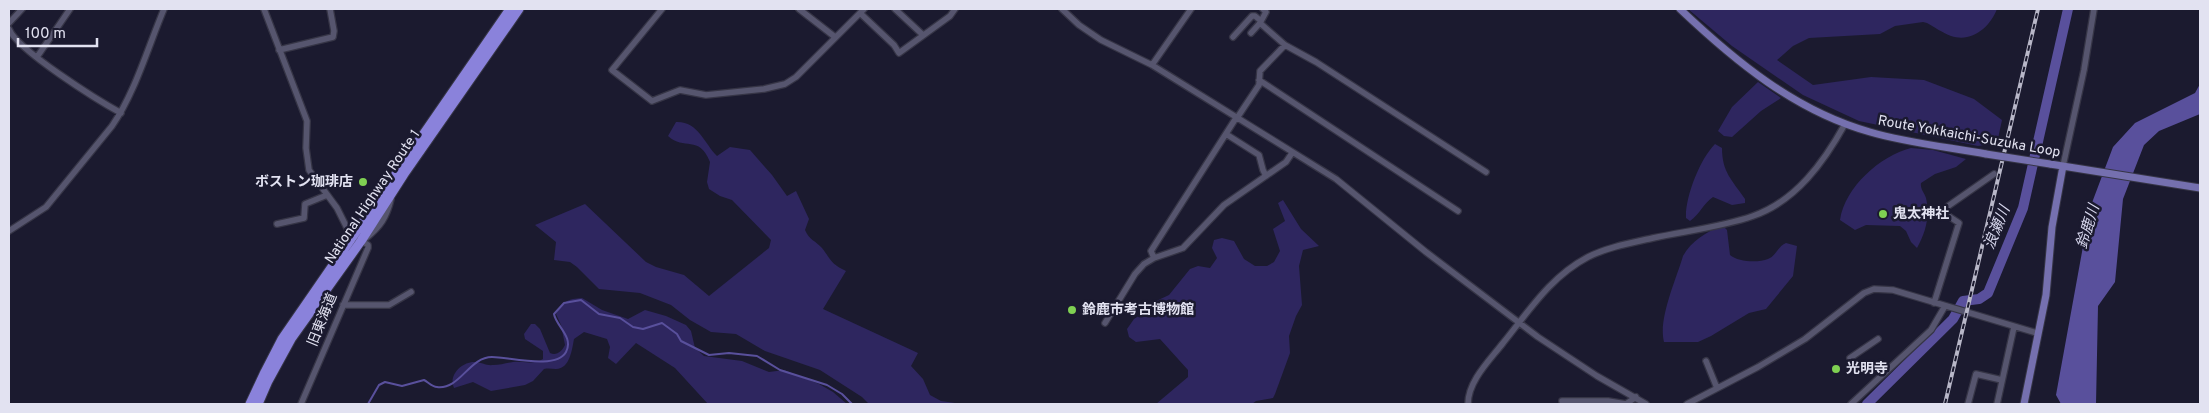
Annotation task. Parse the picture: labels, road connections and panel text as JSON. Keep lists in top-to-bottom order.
{
  "streets": {
    "highway": ["National Highway Route 1"],
    "main road": ["Route Yokkaichi-Suzuka Loop"],
    "street": ["旧東海道"]
  },
  "crossings": [
    ["National Highway Route 1", "旧東海道"]
  ],
  "water": ["鈴鹿川", "浪瀬川"],
  "places": [
    "ボストン珈琲店",
    "鬼太神社",
    "鈴鹿市考古博物館",
    "光明寺"
  ],
  "scale_bar": "100 m"
}
